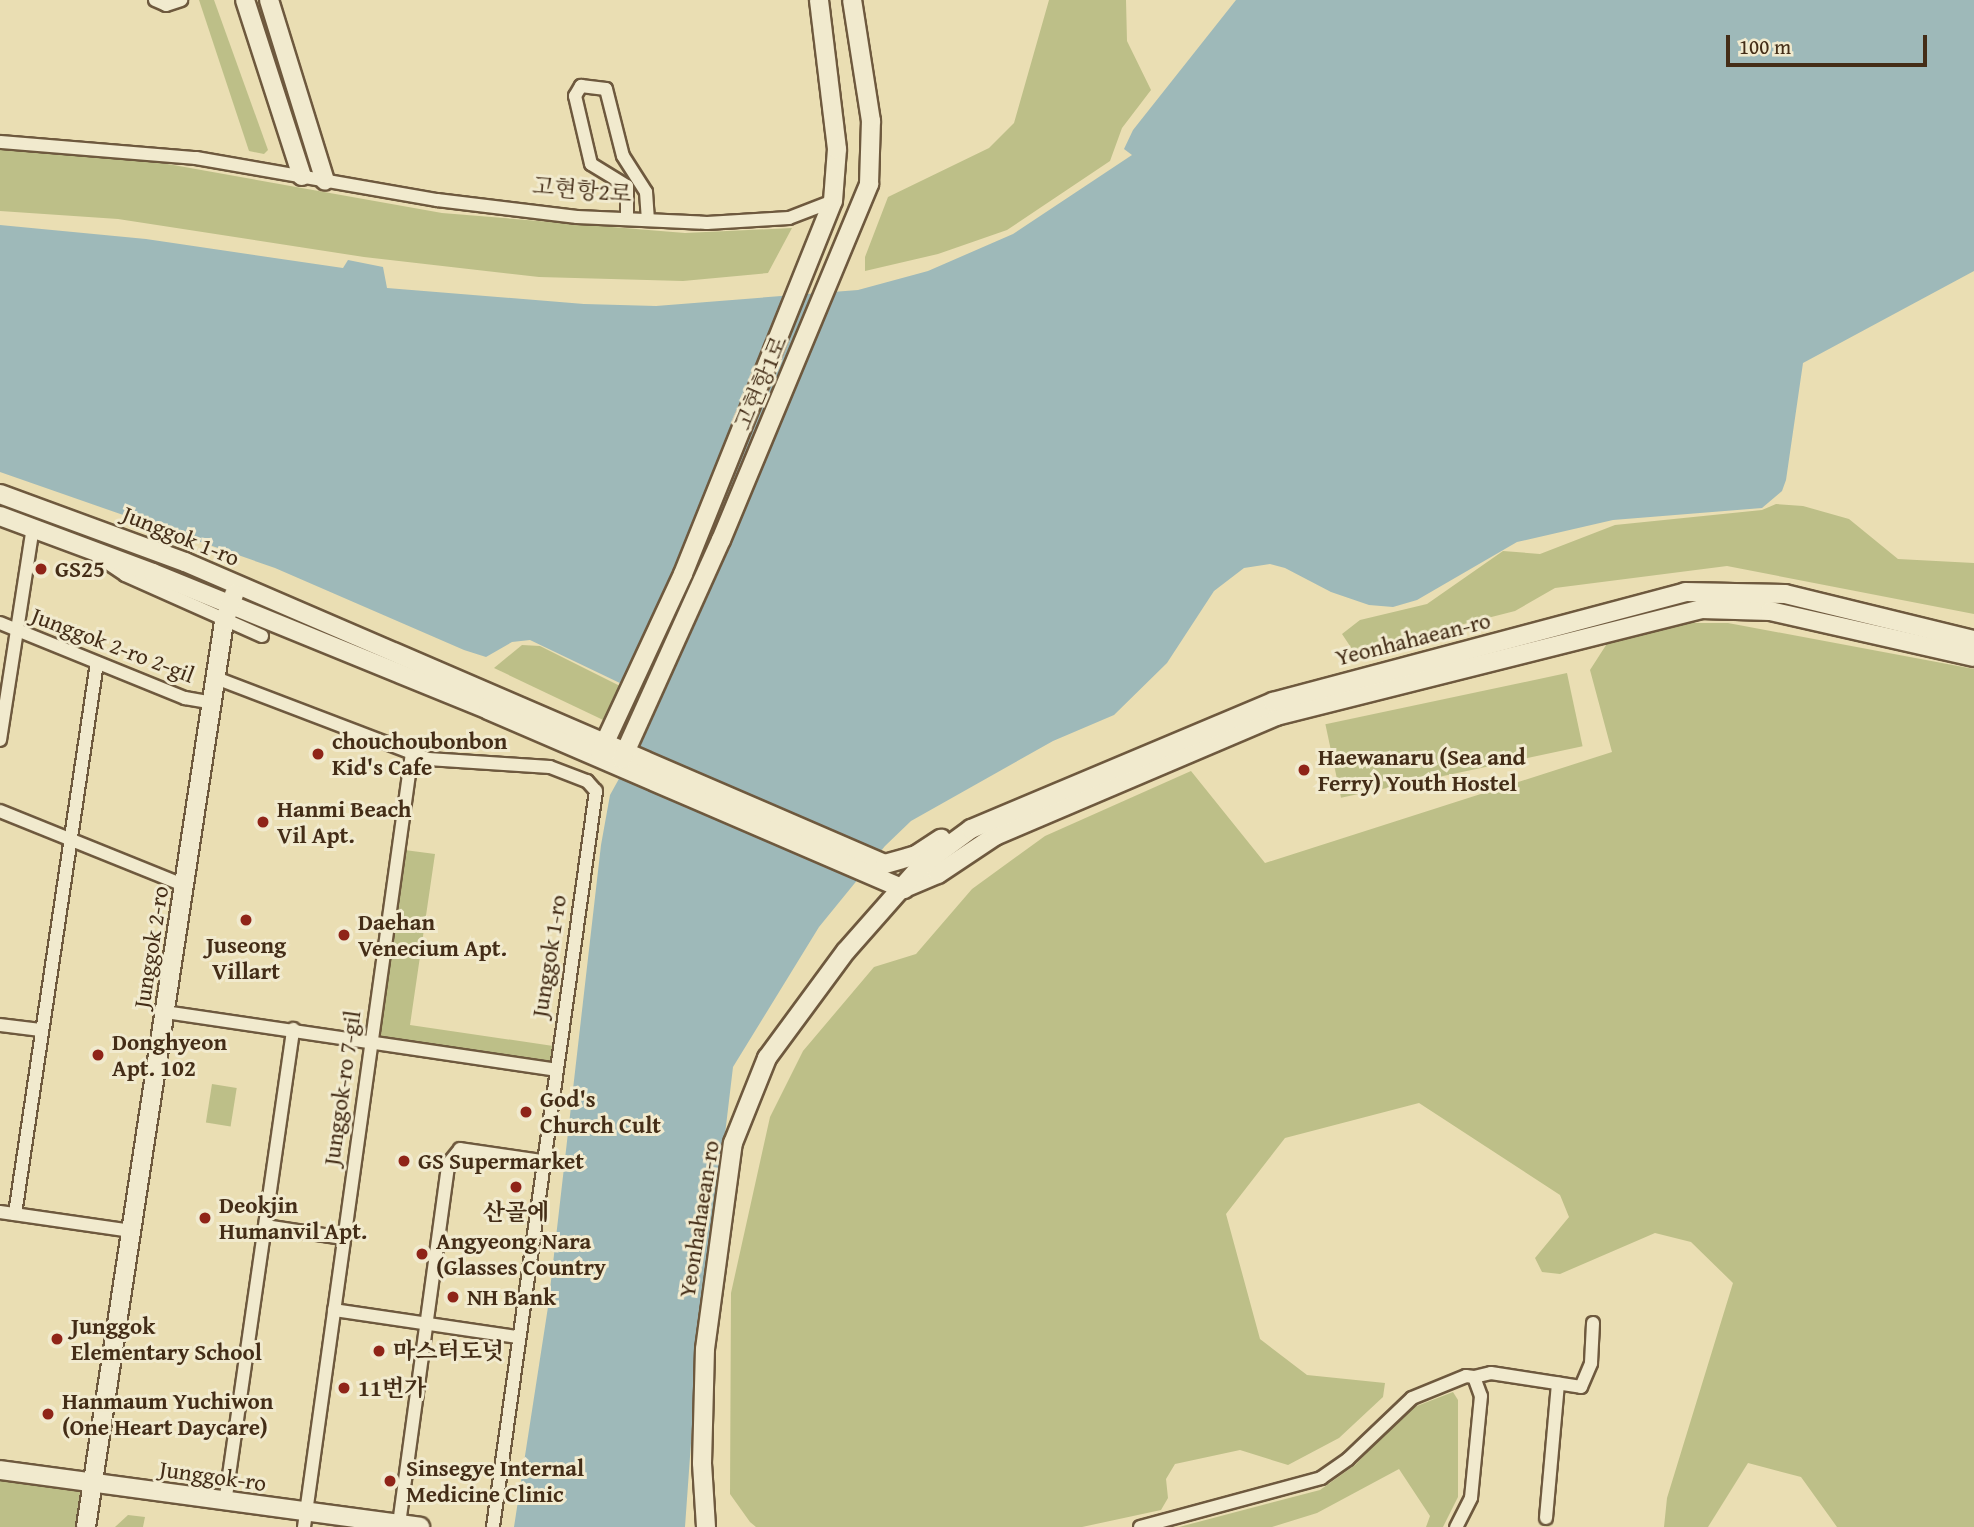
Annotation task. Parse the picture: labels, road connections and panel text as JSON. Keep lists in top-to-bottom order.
{
  "streets": {
    "street": [
      "고현항2로",
      "고현항1로",
      "Junggok 1-ro",
      "Yeonhahaean-ro",
      "Junggok 2-ro 2-gil",
      "Junggok 2-ro",
      "Junggok-ro 7-gil",
      "Junggok-ro"
    ]
  },
  "crossings": [
    ["고현항2로", "고현항1로"],
    ["Junggok 1-ro", "Junggok 2-ro"],
    ["Junggok 1-ro", "Junggok-ro 7-gil"],
    ["Junggok 2-ro 2-gil", "Junggok 2-ro"],
    ["Junggok 2-ro", "Junggok-ro"],
    ["Junggok-ro 7-gil", "Junggok-ro"]
  ],
  "places": [
    "GS25",
    "chouchoubonbon Kid's Cafe",
    "Haewanaru (Sea and Ferry) Youth Hostel",
    "Hanmi Beach Vil Apt.",
    "Juseong Villart",
    "Daehan Venecium Apt.",
    "Donghyeon Apt. 102",
    "God's Church Cult",
    "GS Supermarket",
    "산골에",
    "Deokjin Humanvil Apt.",
    "Angyeong Nara (Glasses Country",
    "NH Bank",
    "Junggok Elementary School",
    "마스터도넛",
    "11번가",
    "Hanmaum Yuchiwon (One Heart Daycare)",
    "Sinsegye Internal Medicine Clinic"
  ],
  "scale_bar": "100 m"
}
